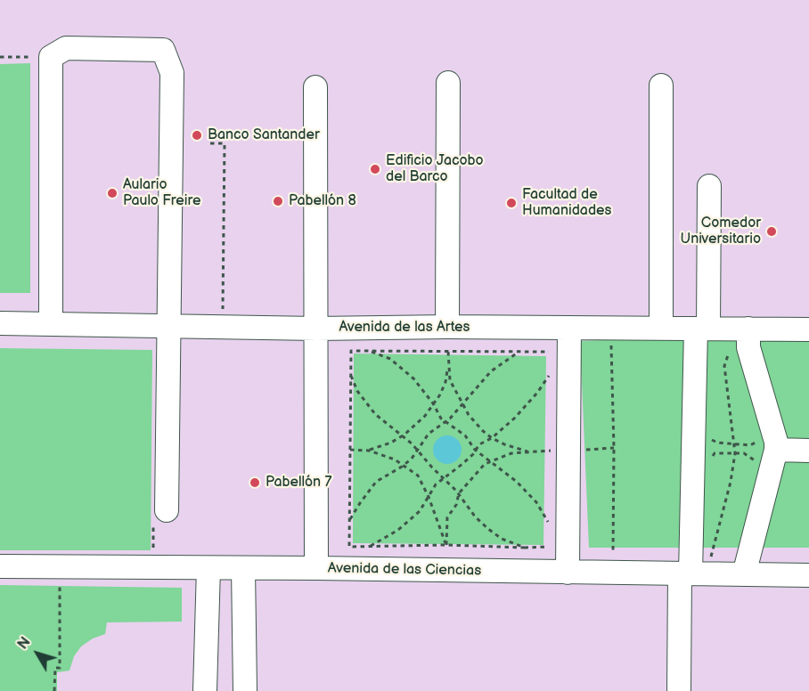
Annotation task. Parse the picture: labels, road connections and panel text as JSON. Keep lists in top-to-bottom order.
{
  "streets": {
    "street": ["Avenida de las Artes", "Avenida de las Ciencias"]
  },
  "places": [
    "Banco Santander",
    "Edificio Jacobo del Barco",
    "Aulario Paulo Freire",
    "Pabellón 8",
    "Facultad de Humanidades",
    "Comedor Universitario",
    "Pabellón 7"
  ],
  "north": "top left"
}
